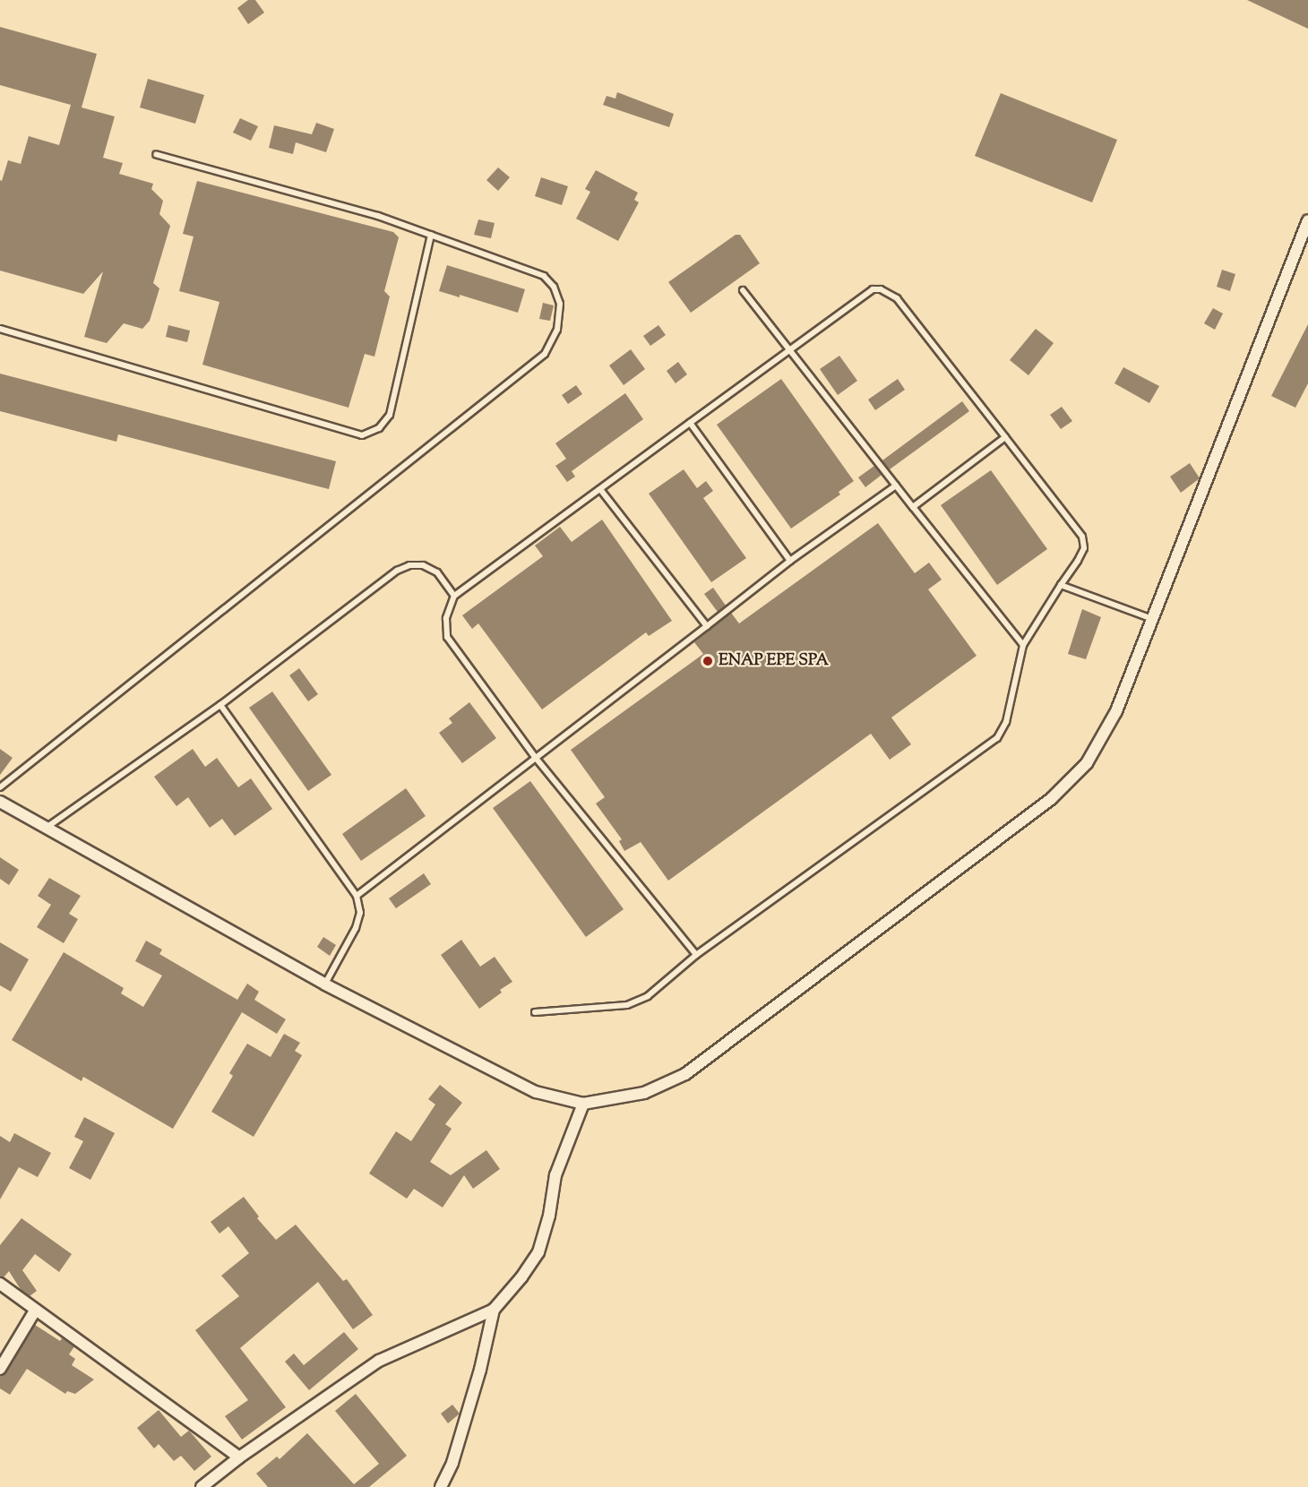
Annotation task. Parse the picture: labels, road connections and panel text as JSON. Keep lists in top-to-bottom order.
{
  "places": ["ENAP EPE SPA"]
}
